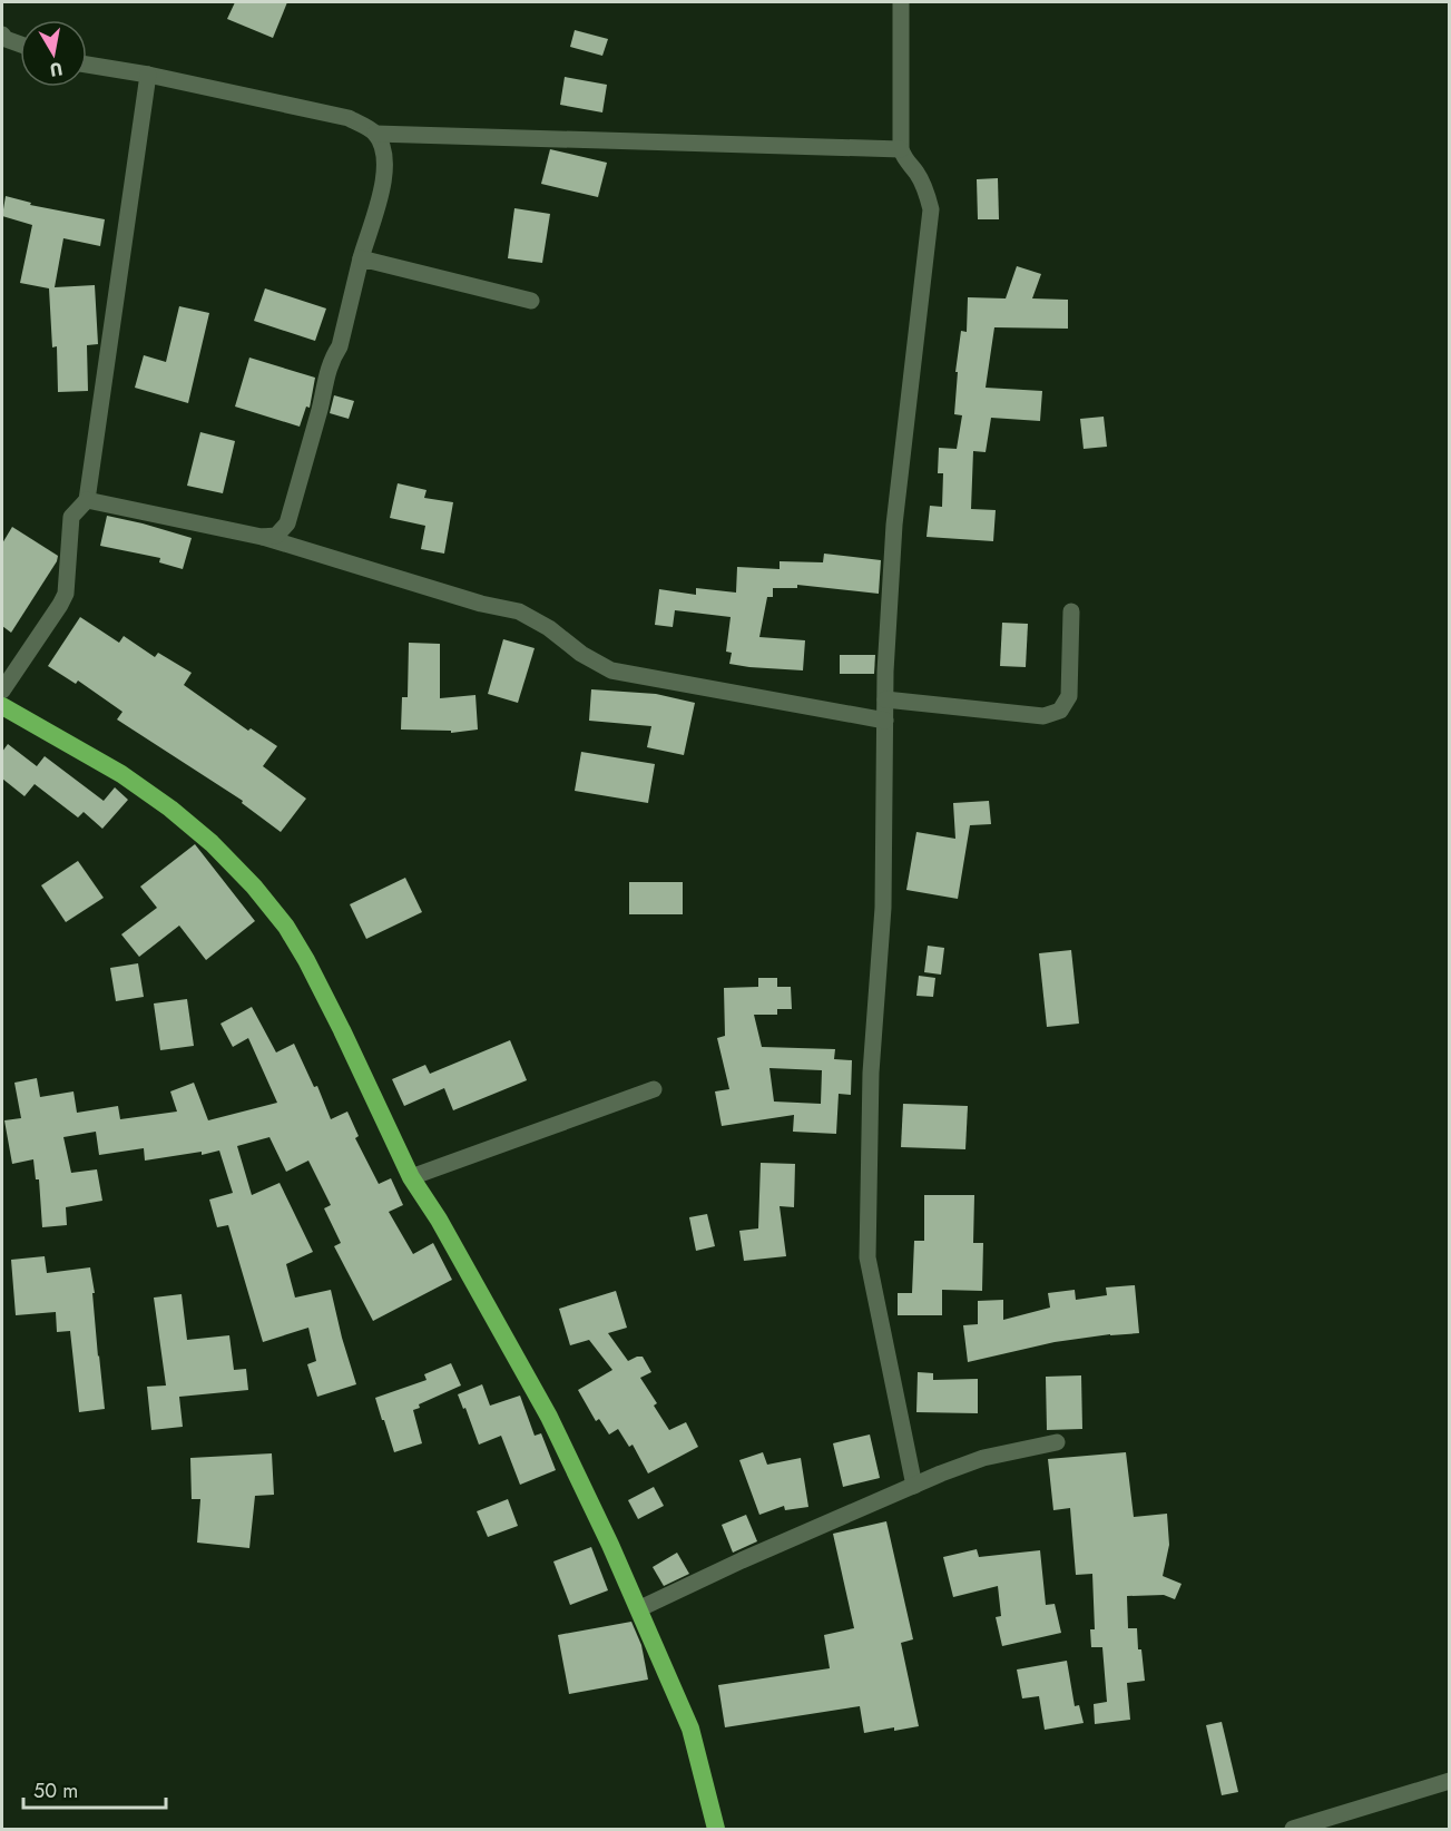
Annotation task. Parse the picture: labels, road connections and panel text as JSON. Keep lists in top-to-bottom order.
{
  "scale_bar": "50 m",
  "north": "bottom"
}
